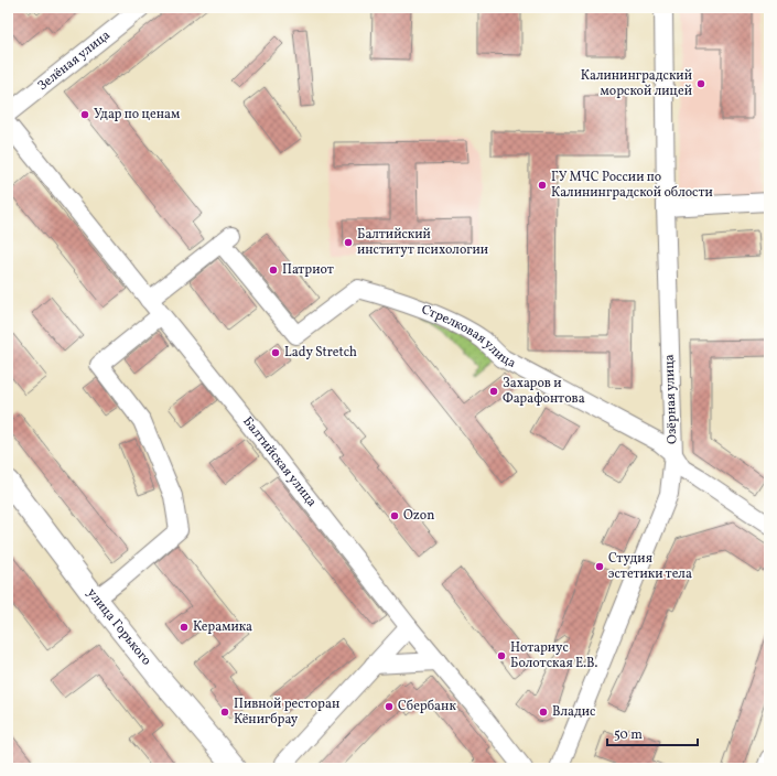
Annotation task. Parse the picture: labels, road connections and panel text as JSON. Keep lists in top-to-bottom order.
{
  "streets": {
    "main road": ["улица Горького"],
    "street": [
      "Зелёная улица",
      "Стрелковая улица",
      "Озёрная улица",
      "Балтийская улица"
    ]
  },
  "crossings": [
    ["Стрелковая улица", "Озёрная улица"],
    ["Стрелковая улица", "Балтийская улица"]
  ],
  "places": [
    "Калининградский морской лицей",
    "Удар по ценам",
    "ГУ МЧС России по Калининградской облости",
    "Балтийский институт психологии",
    "Патриот",
    "Lady Stretch",
    "Захаров и Фарафонтова",
    "Ozon",
    "Студия эстетики тела",
    "Керамика",
    "Нотариус Болотская Е.В.",
    "Сбербанк",
    "Пивной ресторан Кёнигбрау",
    "Владис"
  ],
  "scale_bar": "50 m"
}
